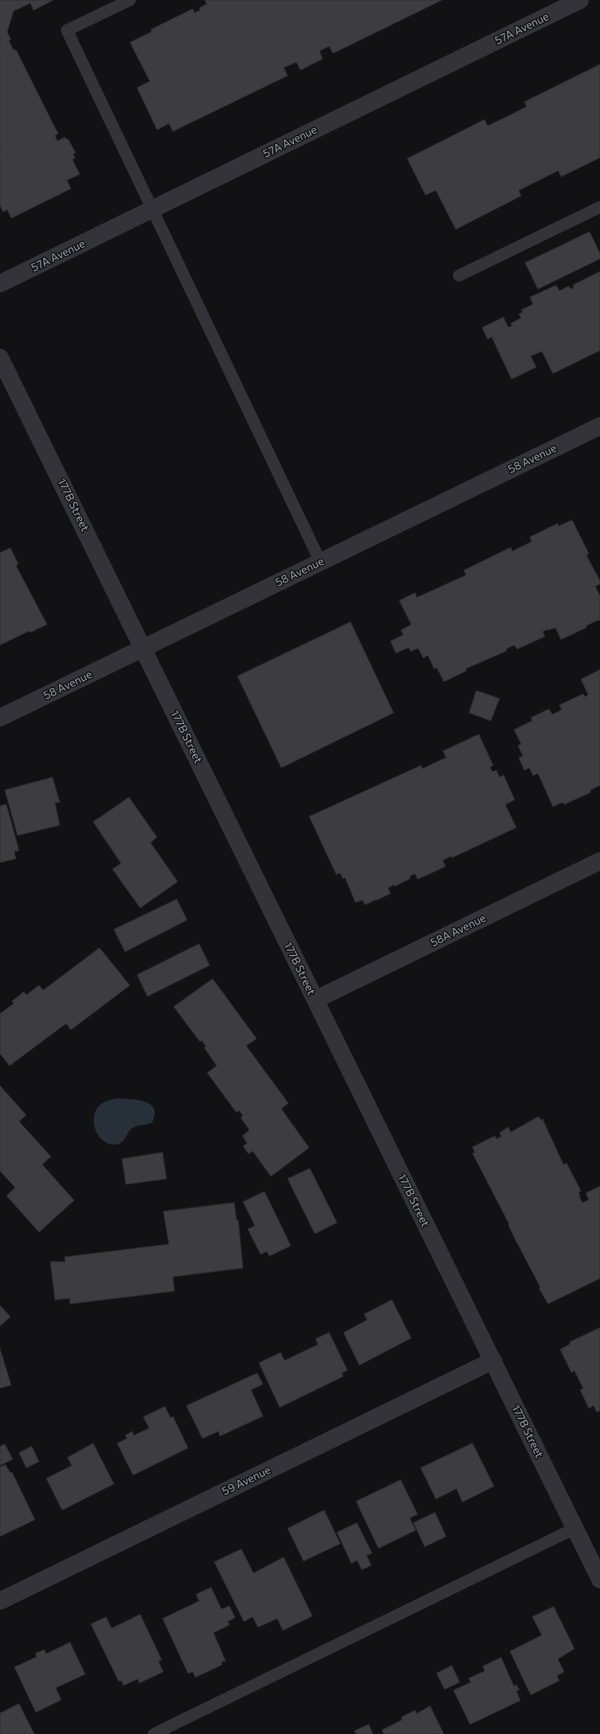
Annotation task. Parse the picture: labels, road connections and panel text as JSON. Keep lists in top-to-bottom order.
{
  "streets": {
    "street": [
      "57A Avenue",
      "58 Avenue",
      "177B Street",
      "58A Avenue",
      "59 Avenue"
    ]
  },
  "crossings": [
    ["58 Avenue", "177B Street"],
    ["177B Street", "58A Avenue"],
    ["177B Street", "59 Avenue"]
  ]
}
